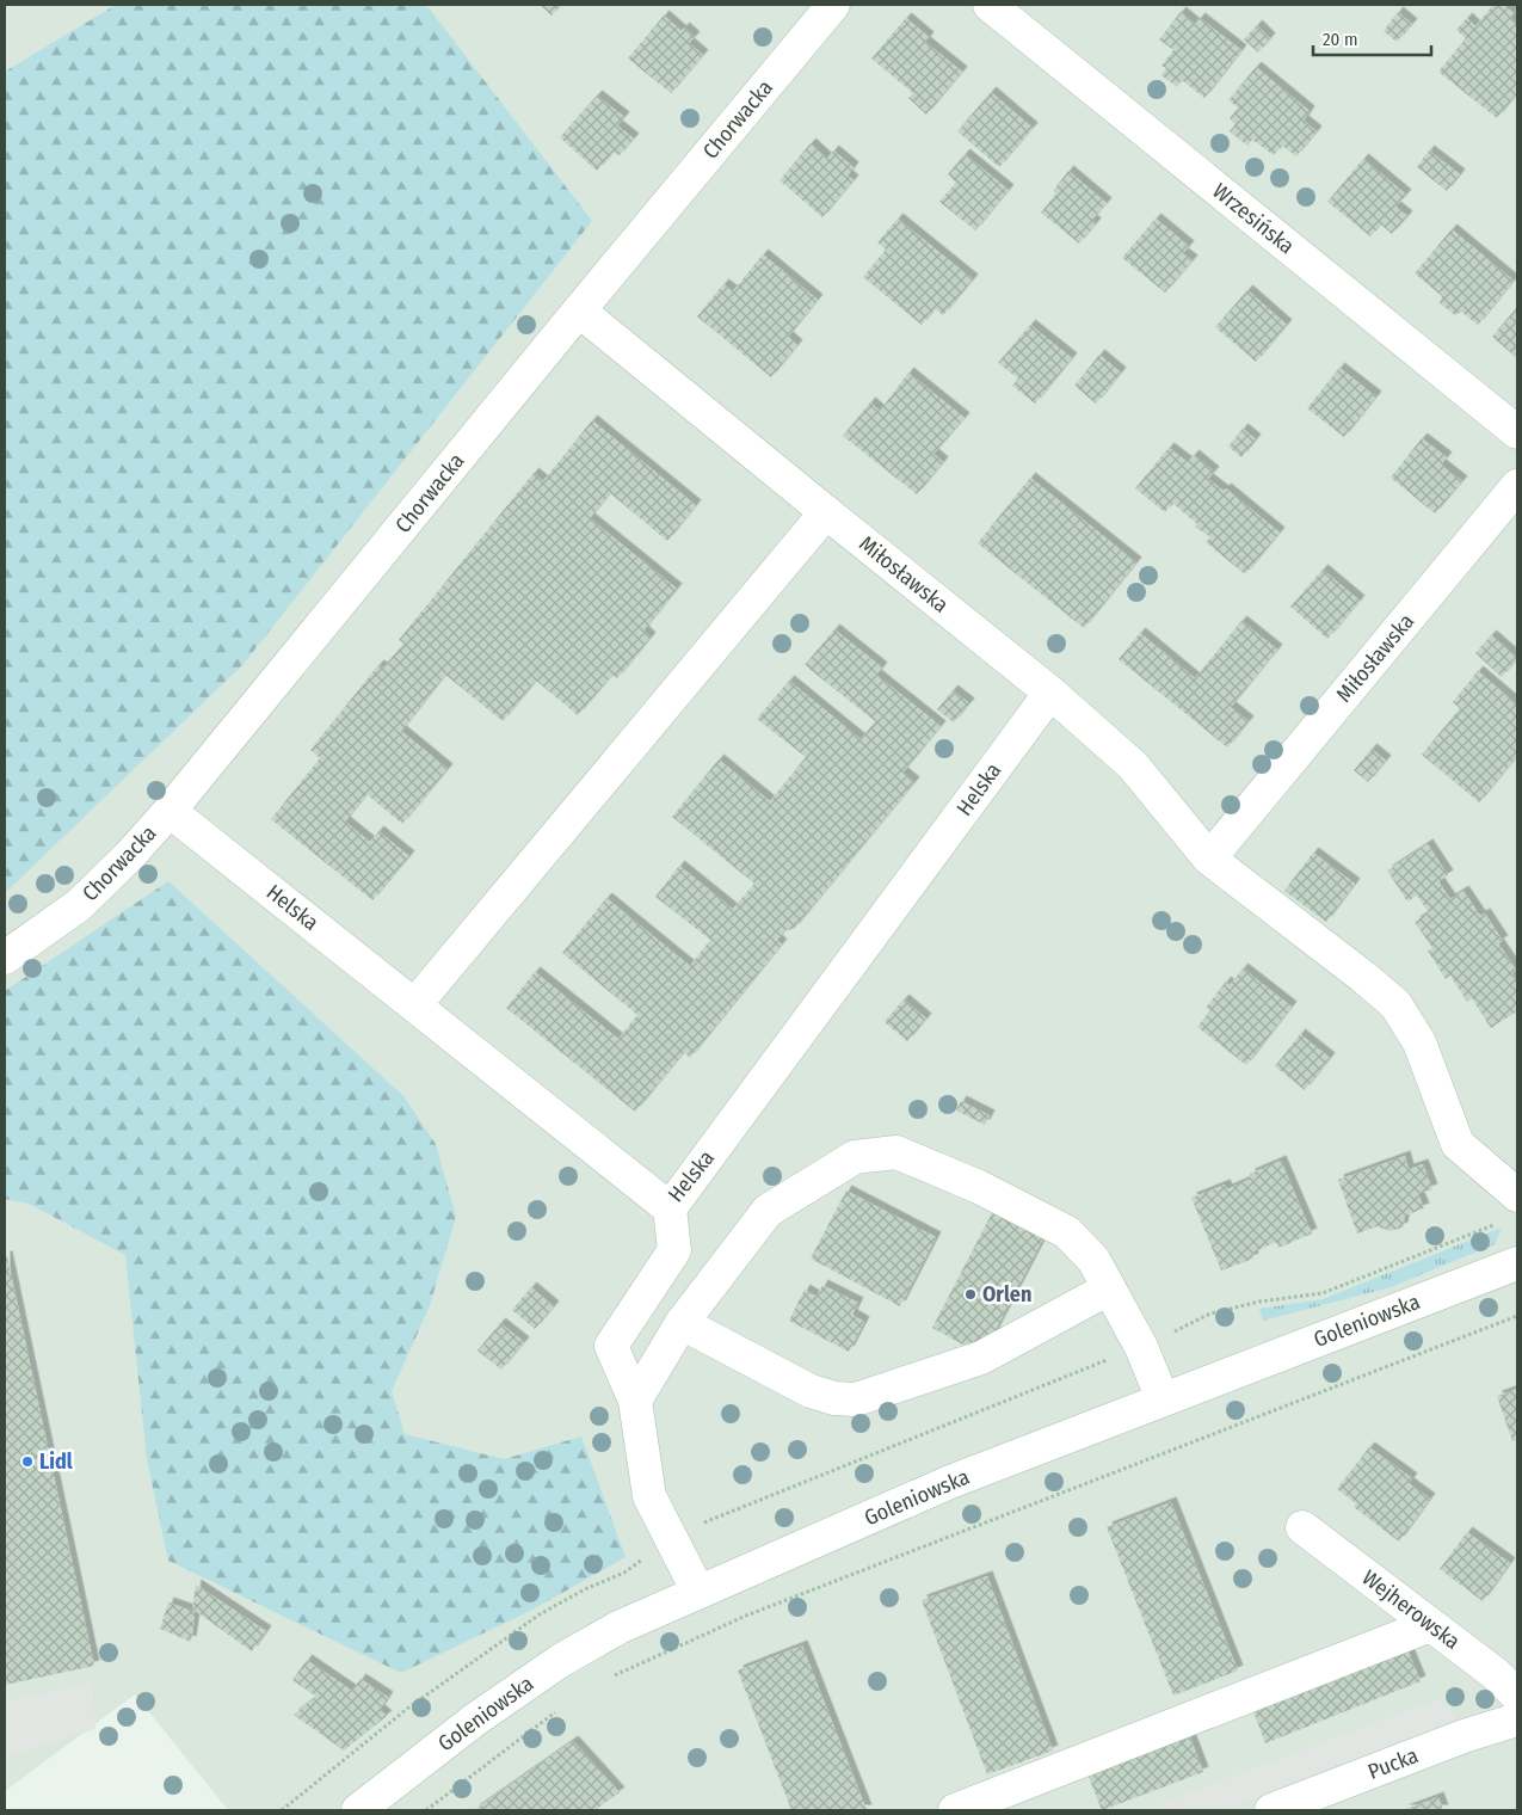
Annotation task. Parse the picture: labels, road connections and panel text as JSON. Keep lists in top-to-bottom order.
{
  "streets": {
    "street": [
      "Chorwacka",
      "Wrzesińska",
      "Miłosławska",
      "Helska",
      "Goleniowska",
      "Wejherowska",
      "Pucka"
    ]
  },
  "crossings": [
    ["Chorwacka", "Miłosławska"],
    ["Chorwacka", "Helska"],
    ["Miłosławska", "Helska"]
  ],
  "places": ["Orlen", "Lidl"],
  "scale_bar": "20 m"
}
